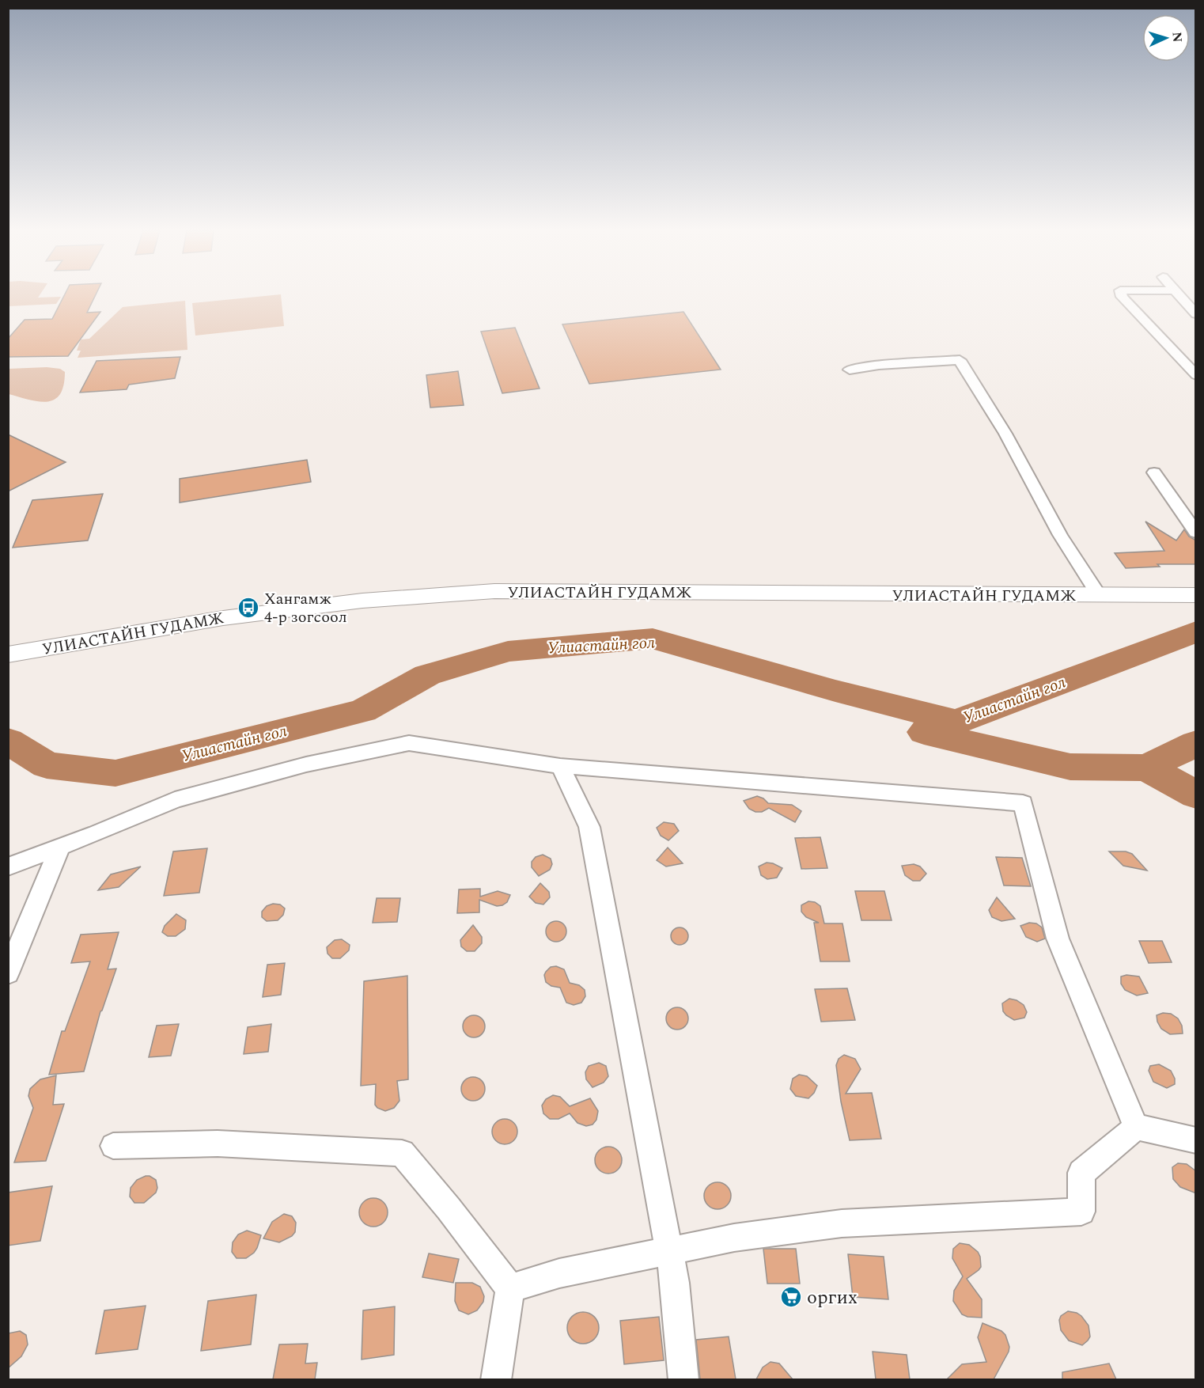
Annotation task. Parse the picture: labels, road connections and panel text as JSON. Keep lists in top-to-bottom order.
{
  "streets": {
    "main road": ["УЛИАСТАЙН ГУДАМЖ"]
  },
  "water": ["Улиастайн гол"],
  "places": {
    "bus stop": ["Хангамж 4-р зогсоол"],
    "supermarket": ["оргих"]
  },
  "north": "right"
}
